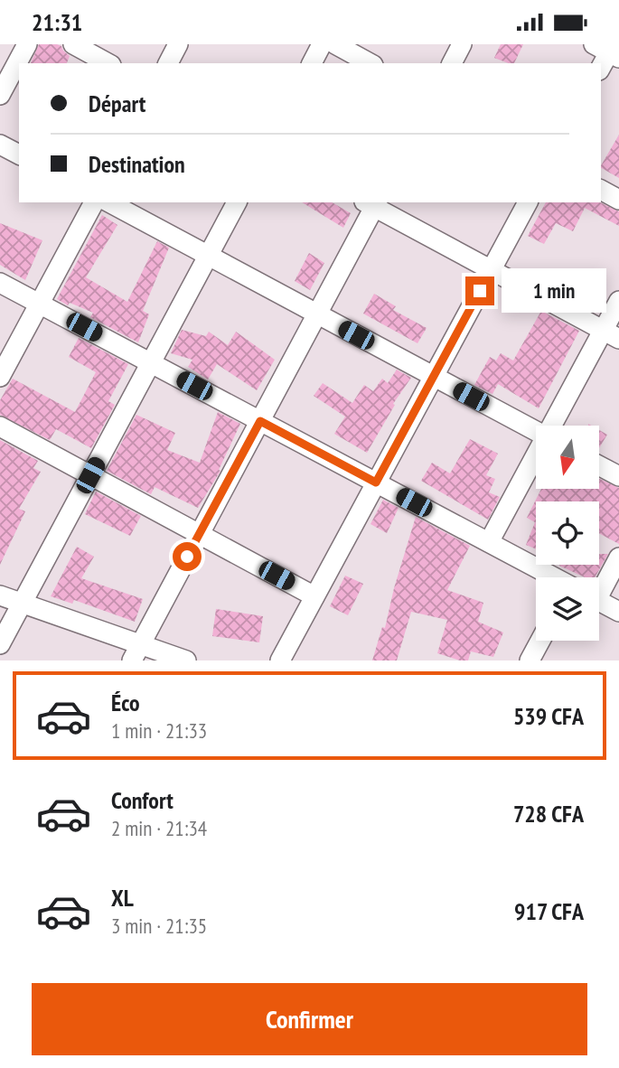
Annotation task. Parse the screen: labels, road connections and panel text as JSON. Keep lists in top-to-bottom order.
{
  "north": "bottom",
  "page": {
    "status": "21:31",
    "banner": ["Départ", "Destination"],
    "bubble": "1 min",
    "list": [
      {
        "name": "Éco",
        "note": "1 min · 21:33",
        "value": "539 CFA"
      },
      {
        "name": "Confort",
        "note": "2 min · 21:34",
        "value": "728 CFA"
      },
      {
        "name": "XL",
        "note": "3 min · 21:35",
        "value": "917 CFA"
      }
    ],
    "buttons": "Confirmer"
  }
}
